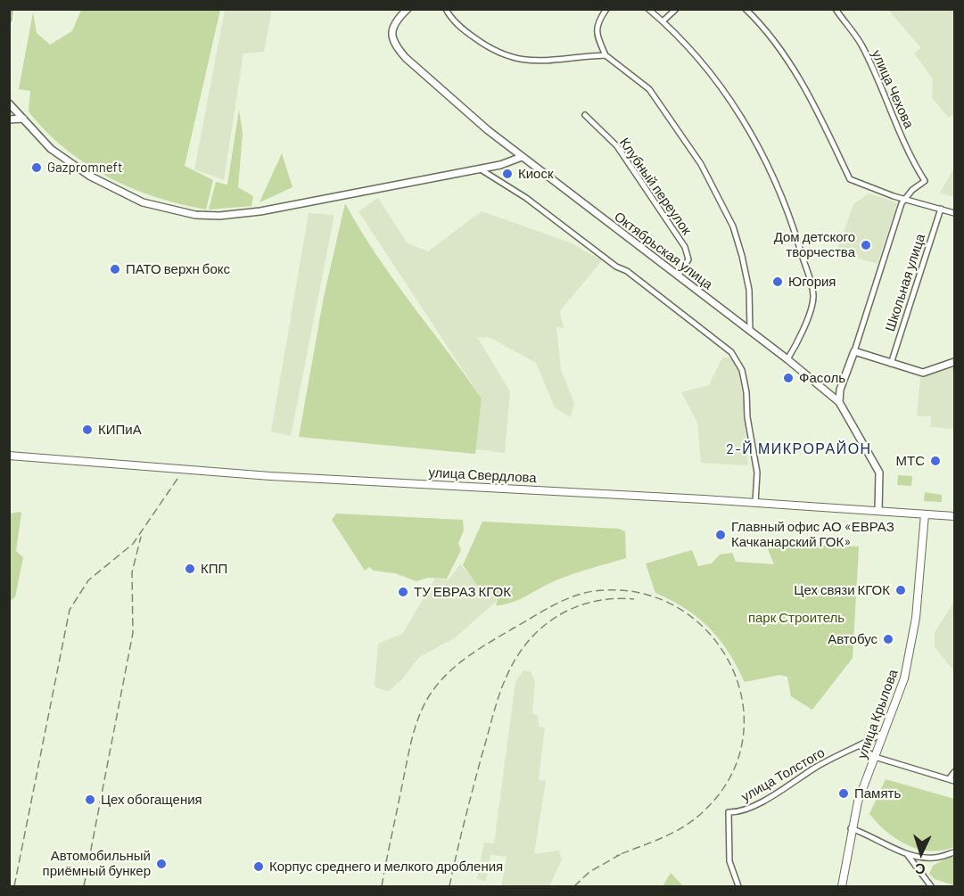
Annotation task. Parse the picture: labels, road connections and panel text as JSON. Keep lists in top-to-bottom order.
{
  "streets": {
    "main road": ["улица Свердлова", "улица Крылова"],
    "street": [
      "улица Чехова",
      "Клубный переулок",
      "Октябрьская улица",
      "Школьная улица",
      "улица Толстого"
    ]
  },
  "crossings": [
    ["Клубный переулок", "Октябрьская улица"],
    ["Октябрьская улица", "улица Свердлова"],
    ["улица Свердлова", "улица Крылова"],
    ["улица Крылова", "улица Толстого"]
  ],
  "districts": ["2-Й МИКРОРАЙОН"],
  "parks": ["парк Строитель"],
  "places": [
    "Gazpromneft",
    "Киоск",
    "Дом детского творчества",
    "ПАТО верхн бокс",
    "Югория",
    "Фасоль",
    "КИПиА",
    "МТС",
    "Главный офис АО «ЕВРАЗ Качканарский ГОК»",
    "КПП",
    "Цех связи КГОК",
    "ТУ ЕВРАЗ КГОК",
    "Автобус",
    "Память",
    "Цех обогащения",
    "Автомобильный приёмный бункер",
    "Корпус среднего и мелкого дробления"
  ],
  "north": "bottom"
}
